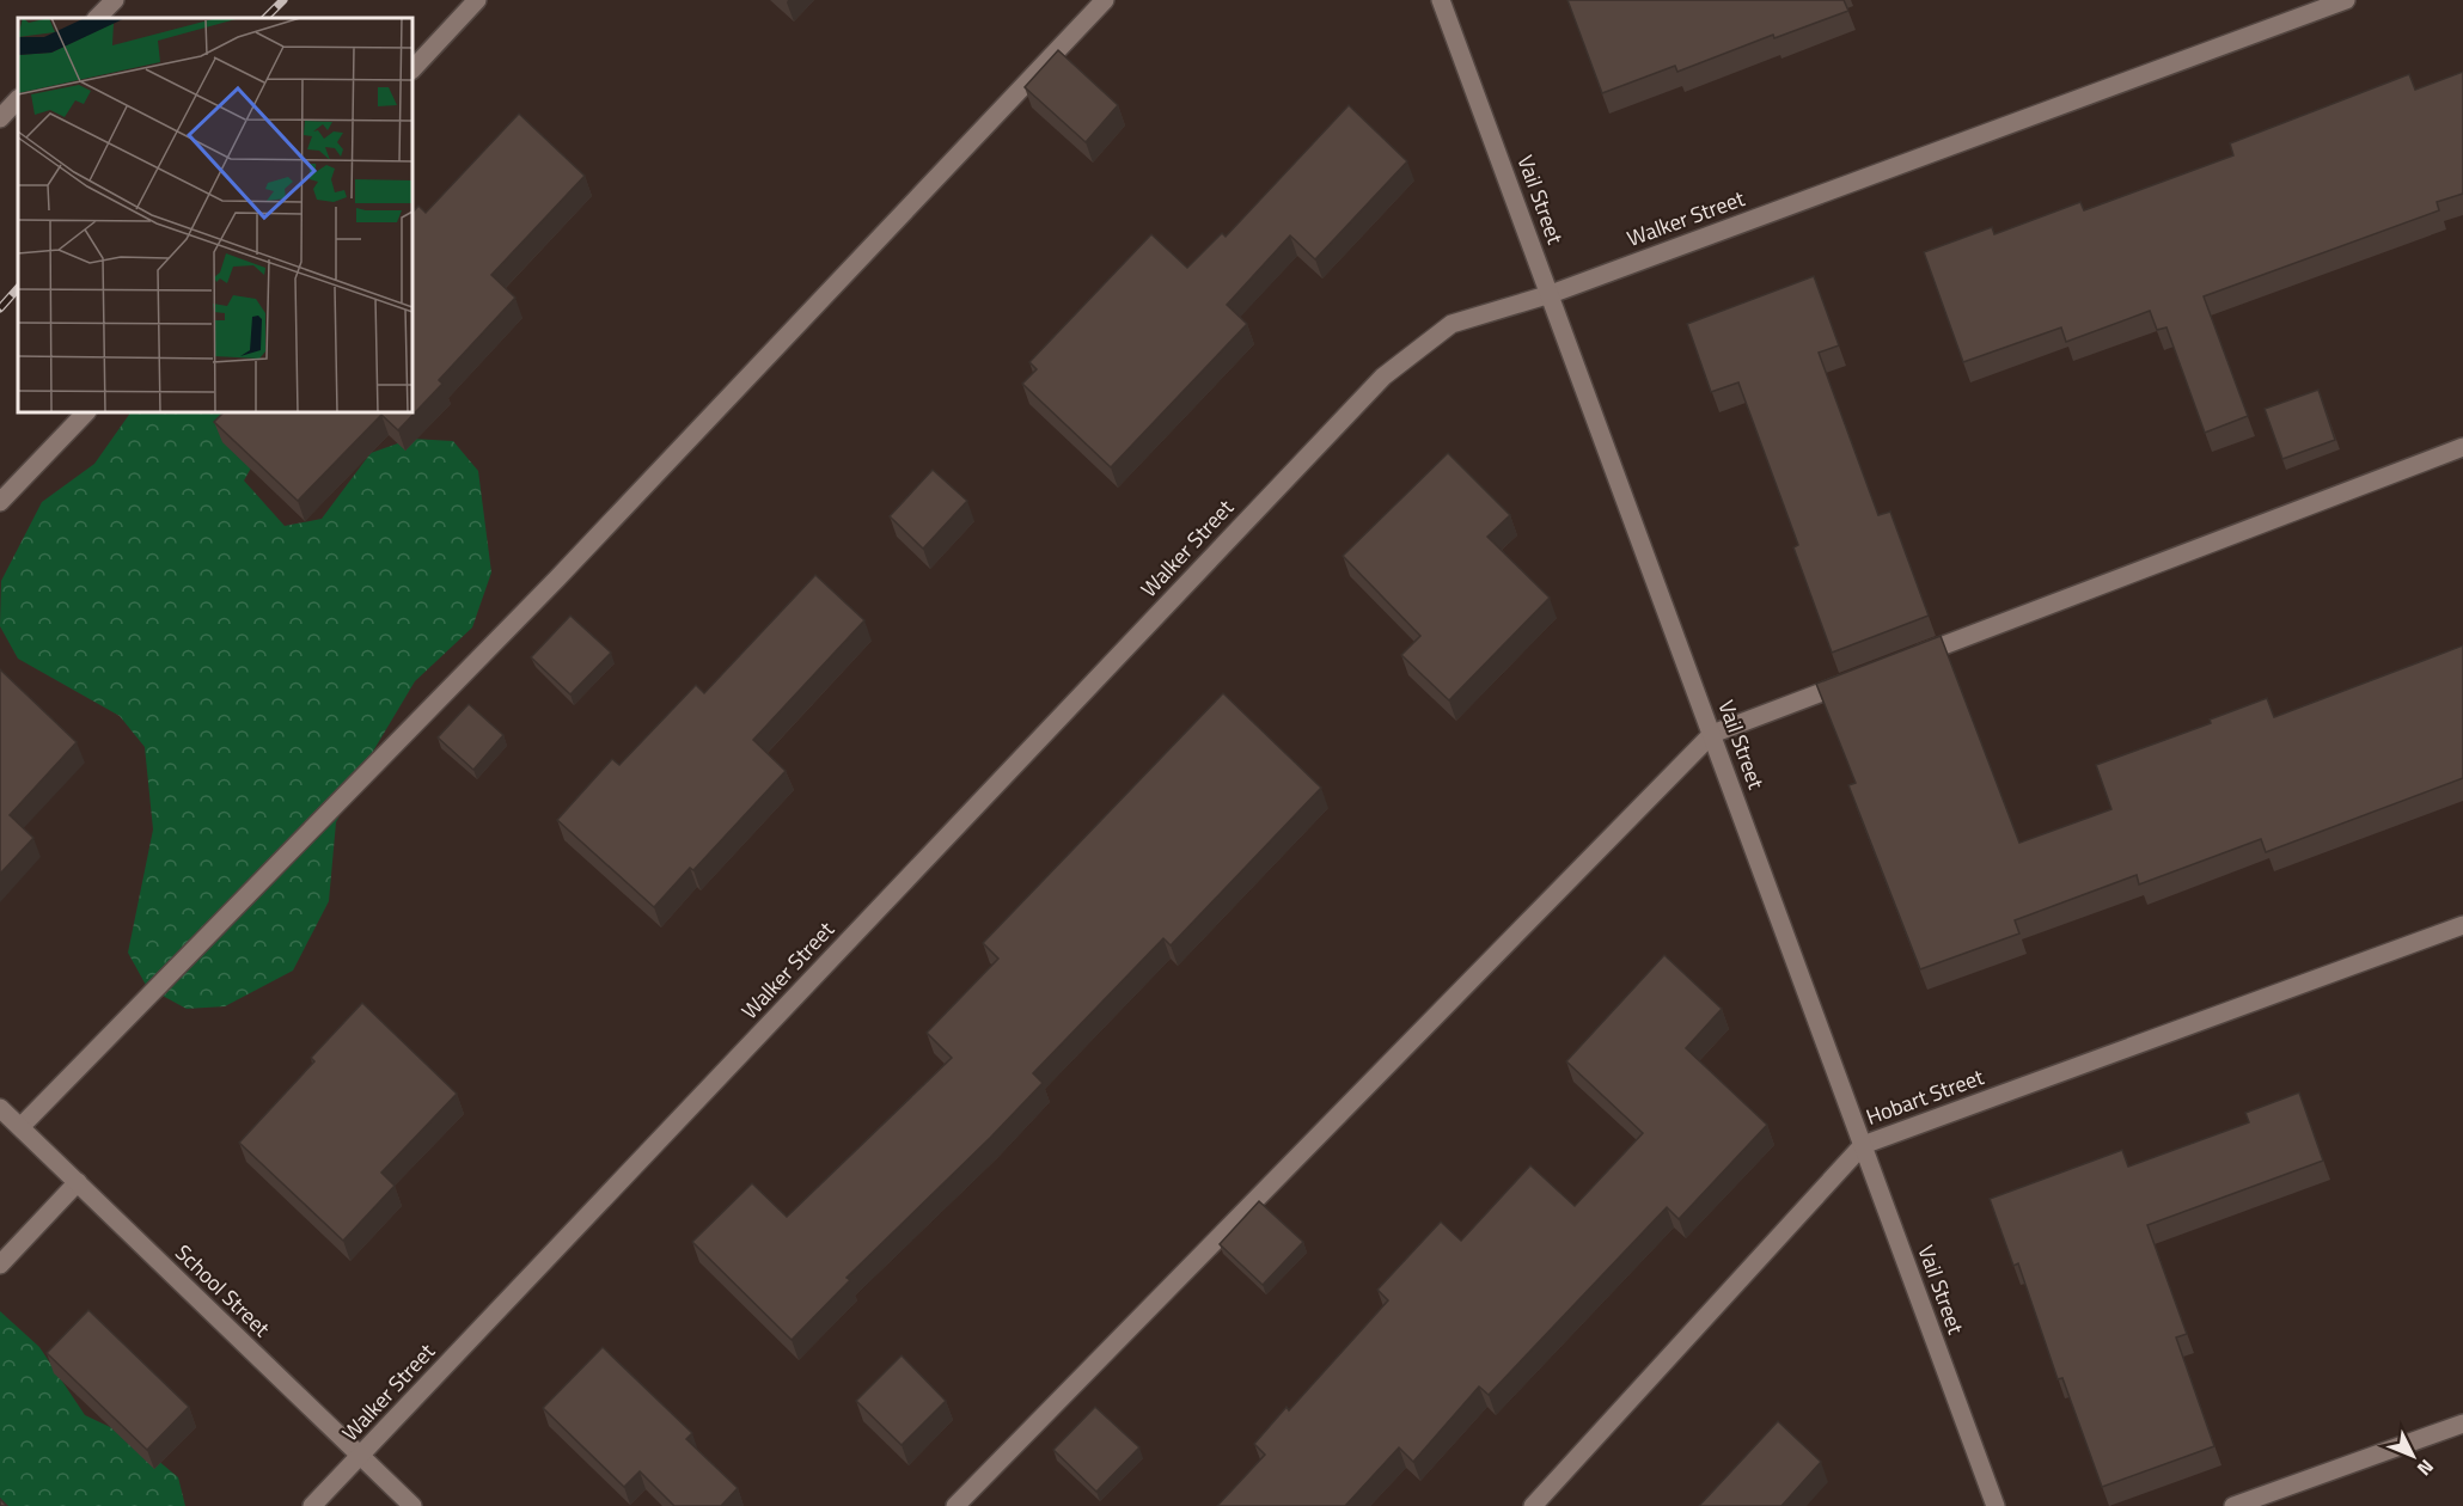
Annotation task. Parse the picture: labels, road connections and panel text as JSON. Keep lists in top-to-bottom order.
{
  "streets": {
    "street": [
      "Vail Street",
      "Walker Street",
      "Hobart Street",
      "School Street"
    ]
  },
  "crossings": [
    ["Vail Street", "Walker Street"],
    ["Vail Street", "Hobart Street"],
    ["Walker Street", "School Street"]
  ],
  "north": "bottom right"
}
